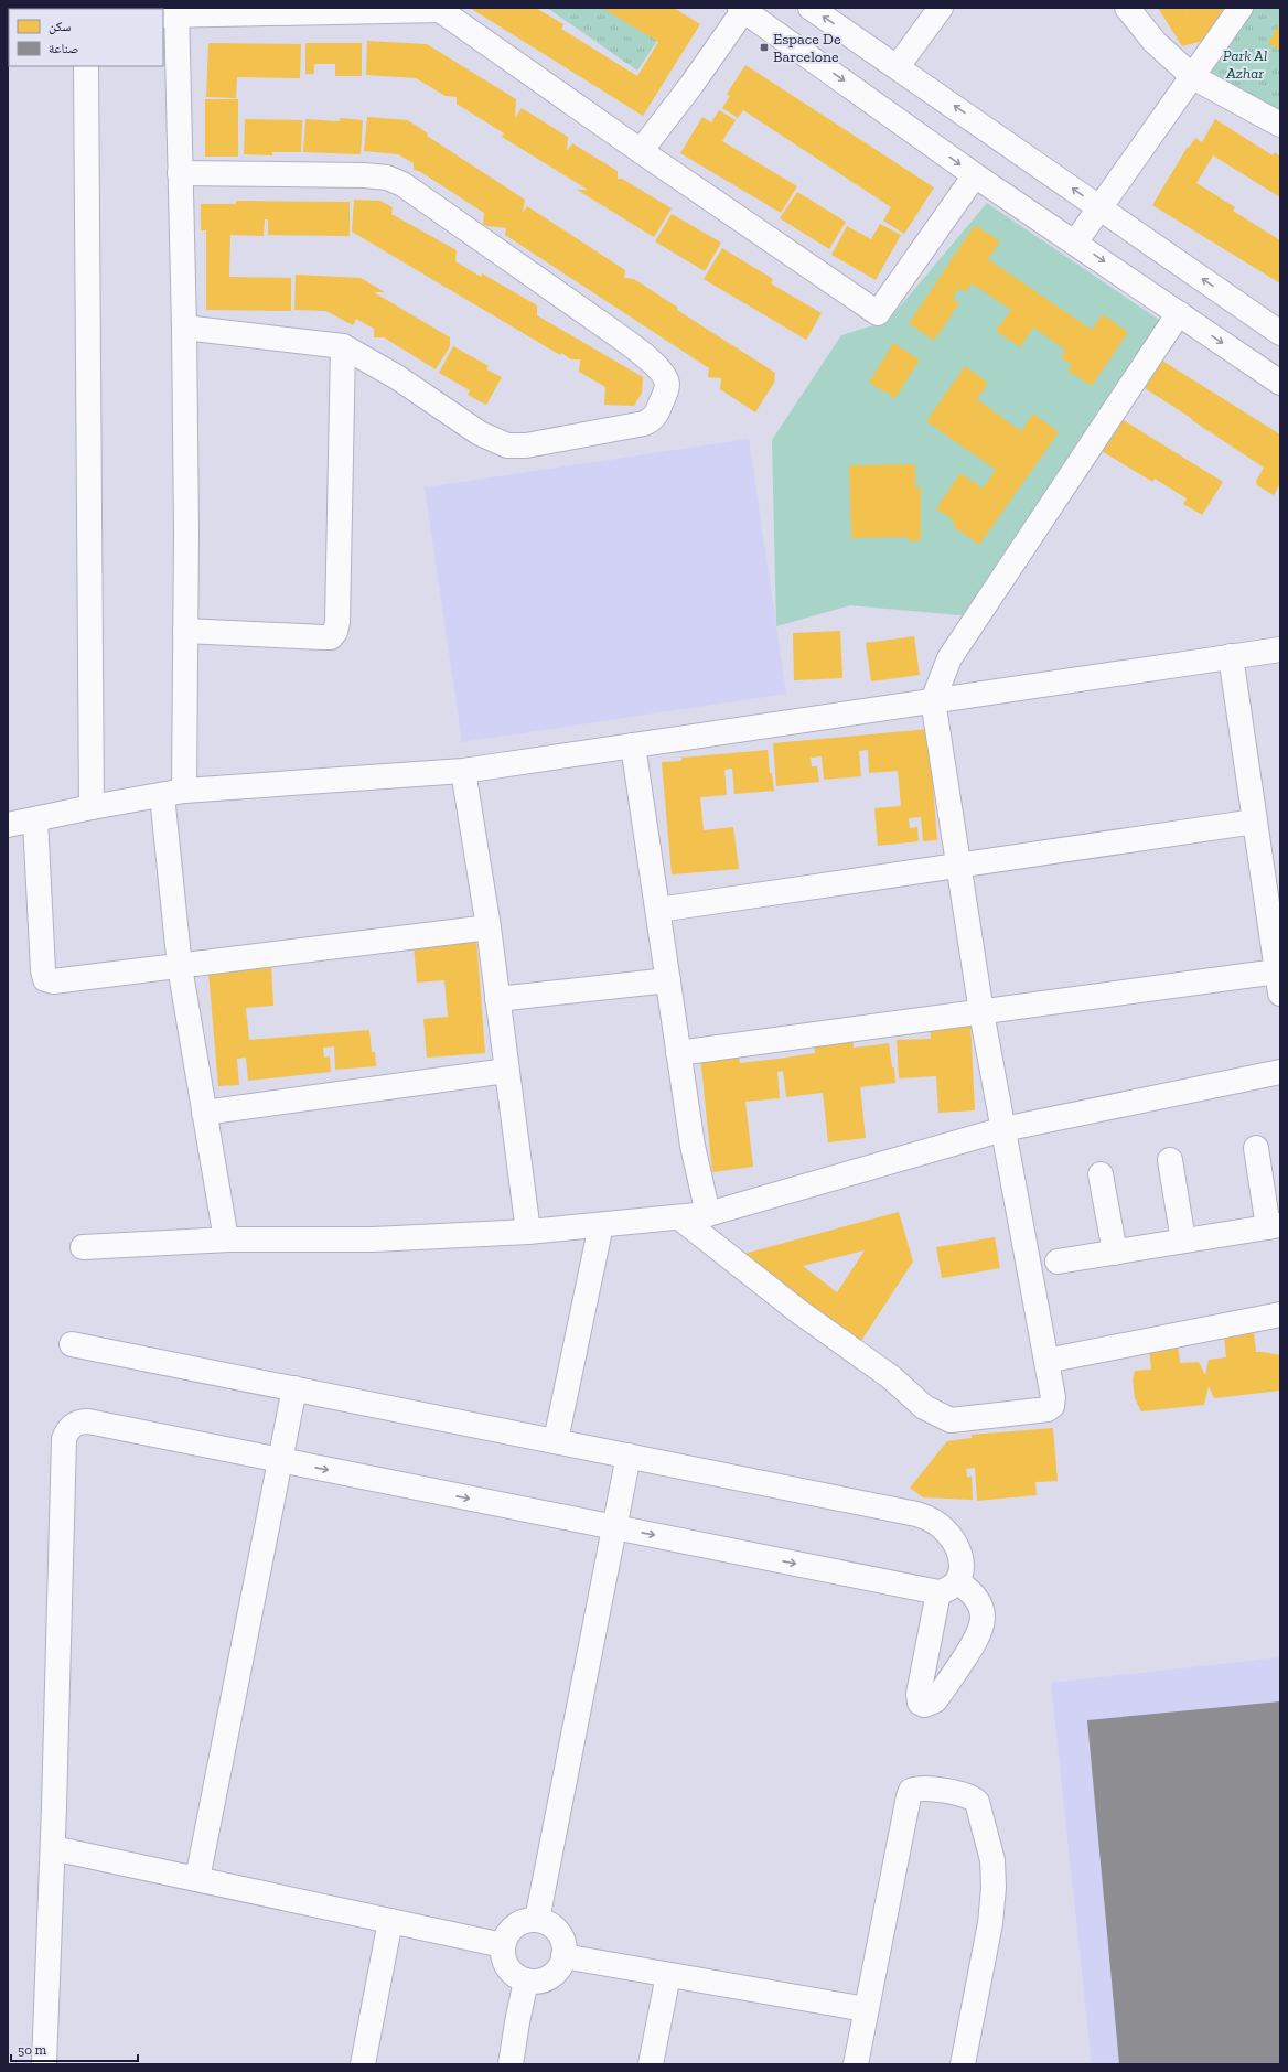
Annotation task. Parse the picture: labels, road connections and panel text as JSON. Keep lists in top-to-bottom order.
{
  "parks": ["Park Al Azhar"],
  "places": {
    "transit": ["Espace De Barcelone"]
  },
  "legend": ["سكن", "صناعة"],
  "scale_bar": "50 m"
}
